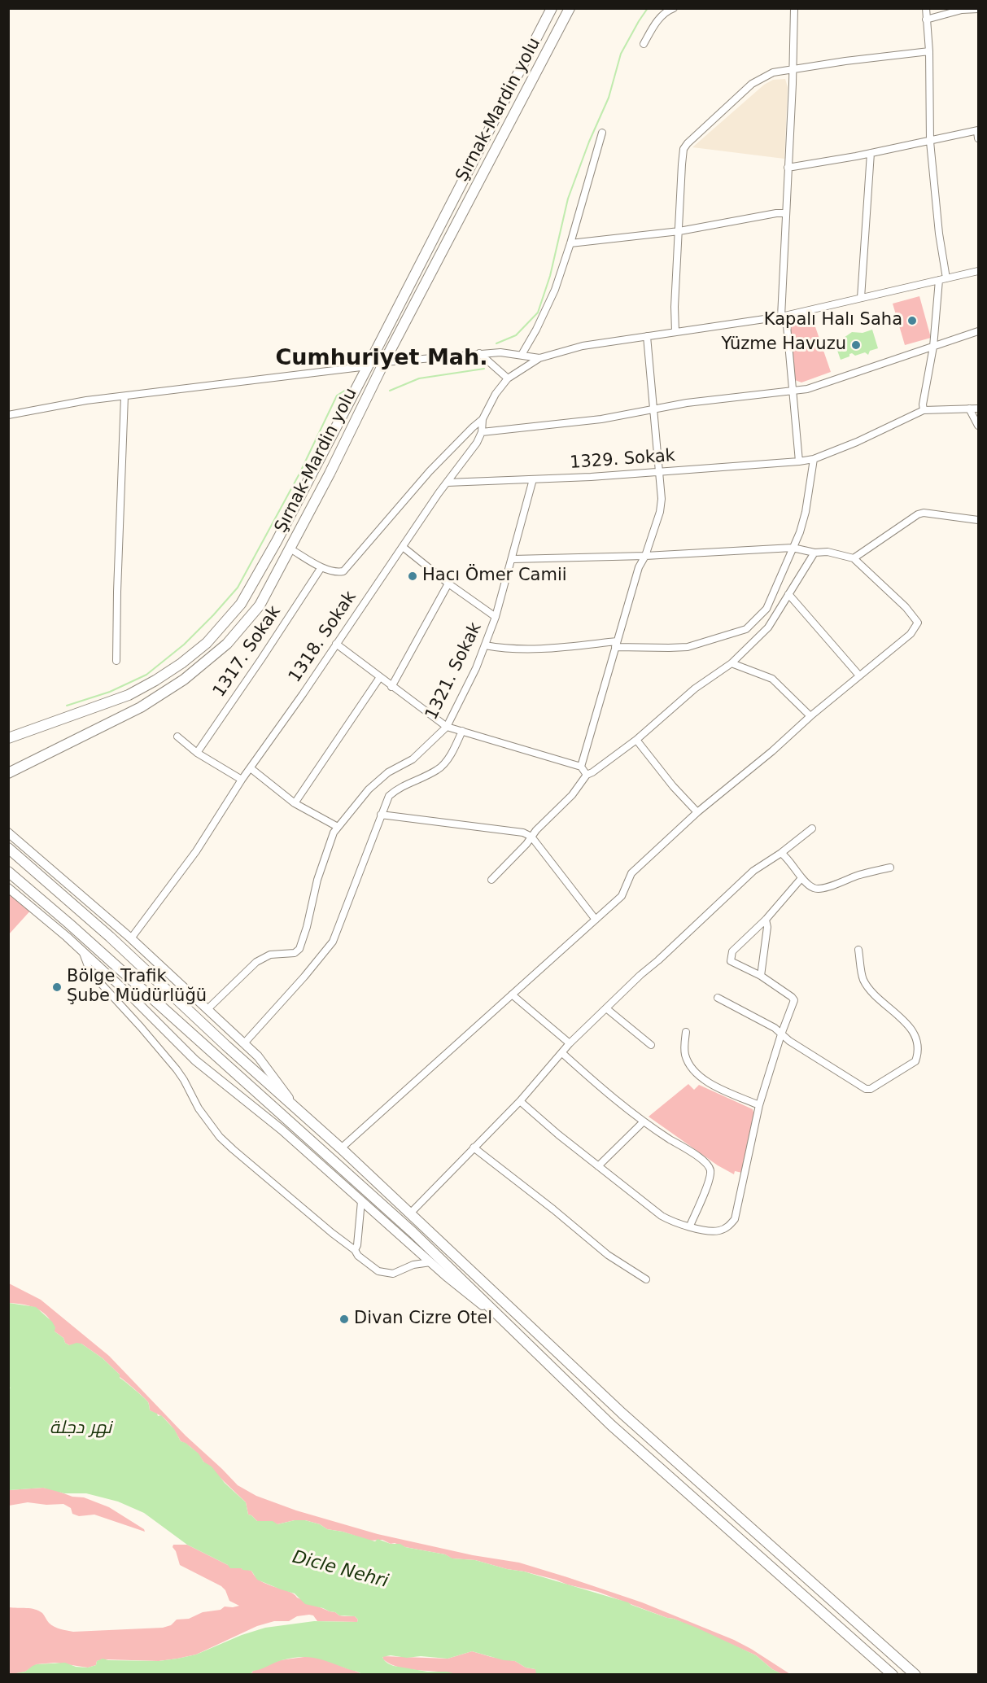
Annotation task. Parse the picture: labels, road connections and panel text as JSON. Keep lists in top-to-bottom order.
{
  "streets": {
    "highway": ["Şırnak-Mardin yolu"],
    "street": [
      "1329. Sokak",
      "1318. Sokak",
      "1317. Sokak",
      "1321. Sokak"
    ]
  },
  "crossings": [
    ["1329. Sokak", "1318. Sokak"],
    ["1329. Sokak", "1321. Sokak"]
  ],
  "districts": ["Cumhuriyet Mah."],
  "water": ["نهر دجلة", "Dicle Nehri"],
  "places": [
    "Kapalı Halı Saha",
    "Yüzme Havuzu",
    "Hacı Ömer Camii",
    "Bölge Trafik Şube Müdürlüğü",
    "Divan Cizre Otel"
  ]
}
